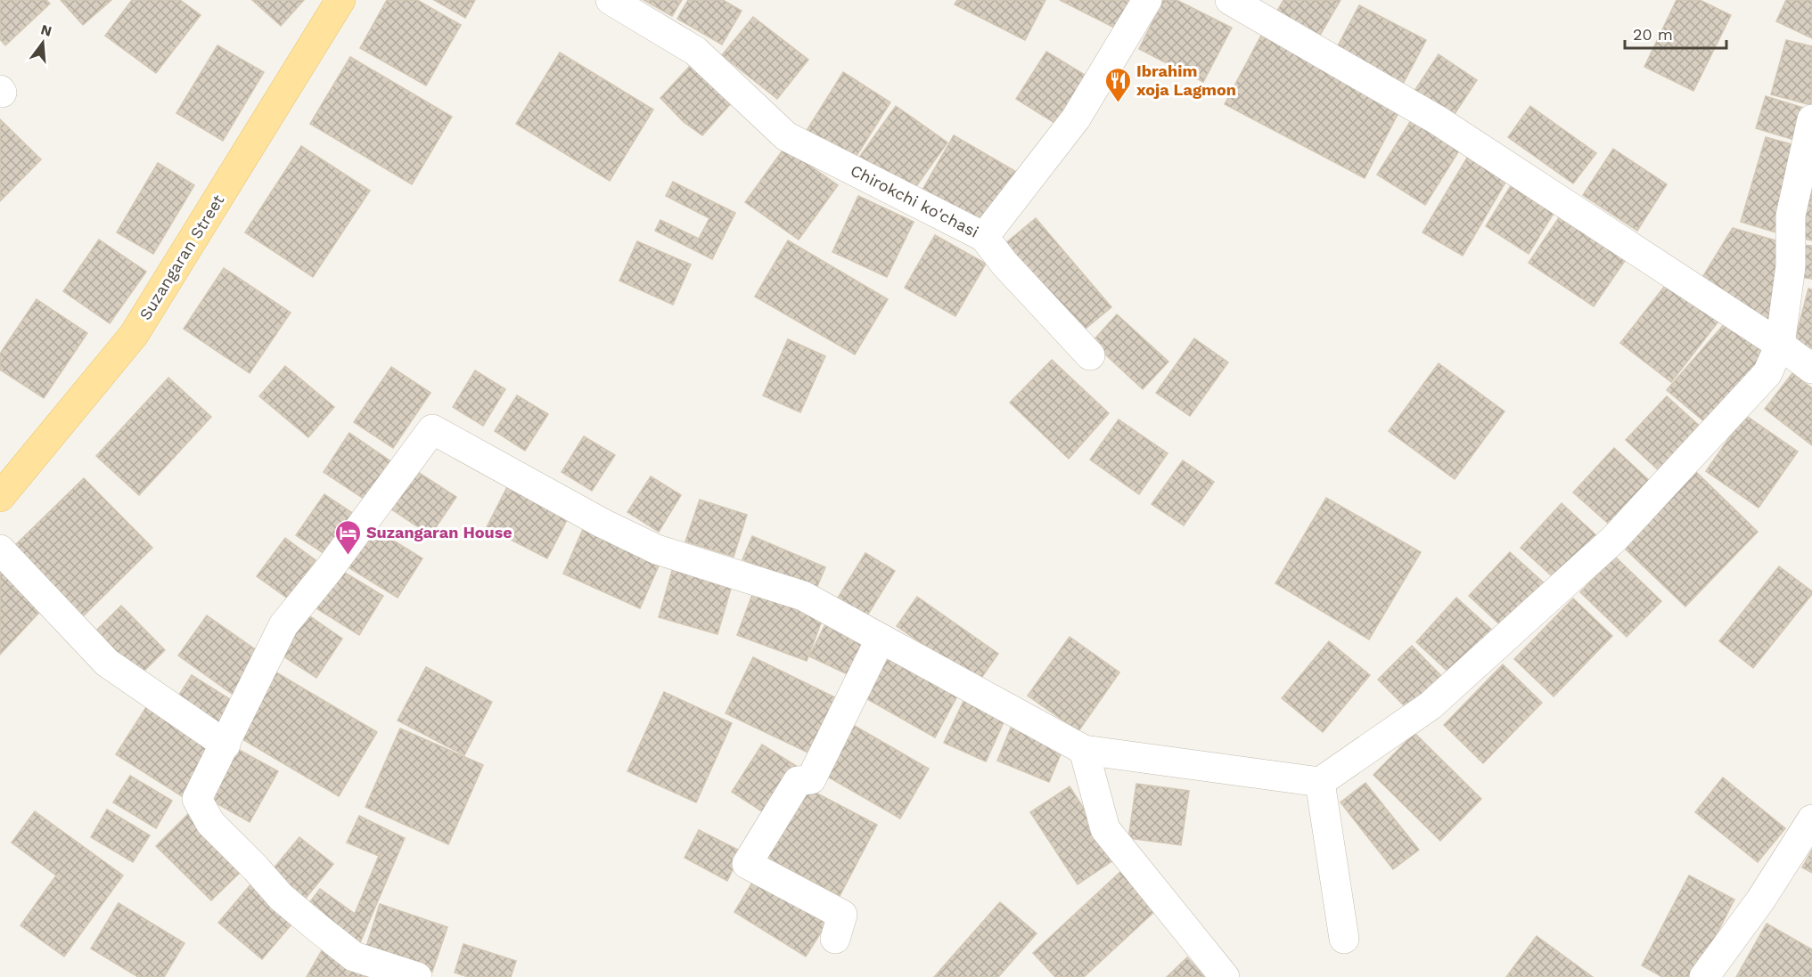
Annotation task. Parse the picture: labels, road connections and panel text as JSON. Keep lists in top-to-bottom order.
{
  "streets": {
    "main road": ["Suzangaran Street"],
    "street": ["Chirokchi ko'chasi"]
  },
  "places": {
    "restaurant": ["Ibrahim xoja Lagmon"],
    "hotel": ["Suzangaran House"]
  },
  "scale_bar": "20 m",
  "north": "top"
}
